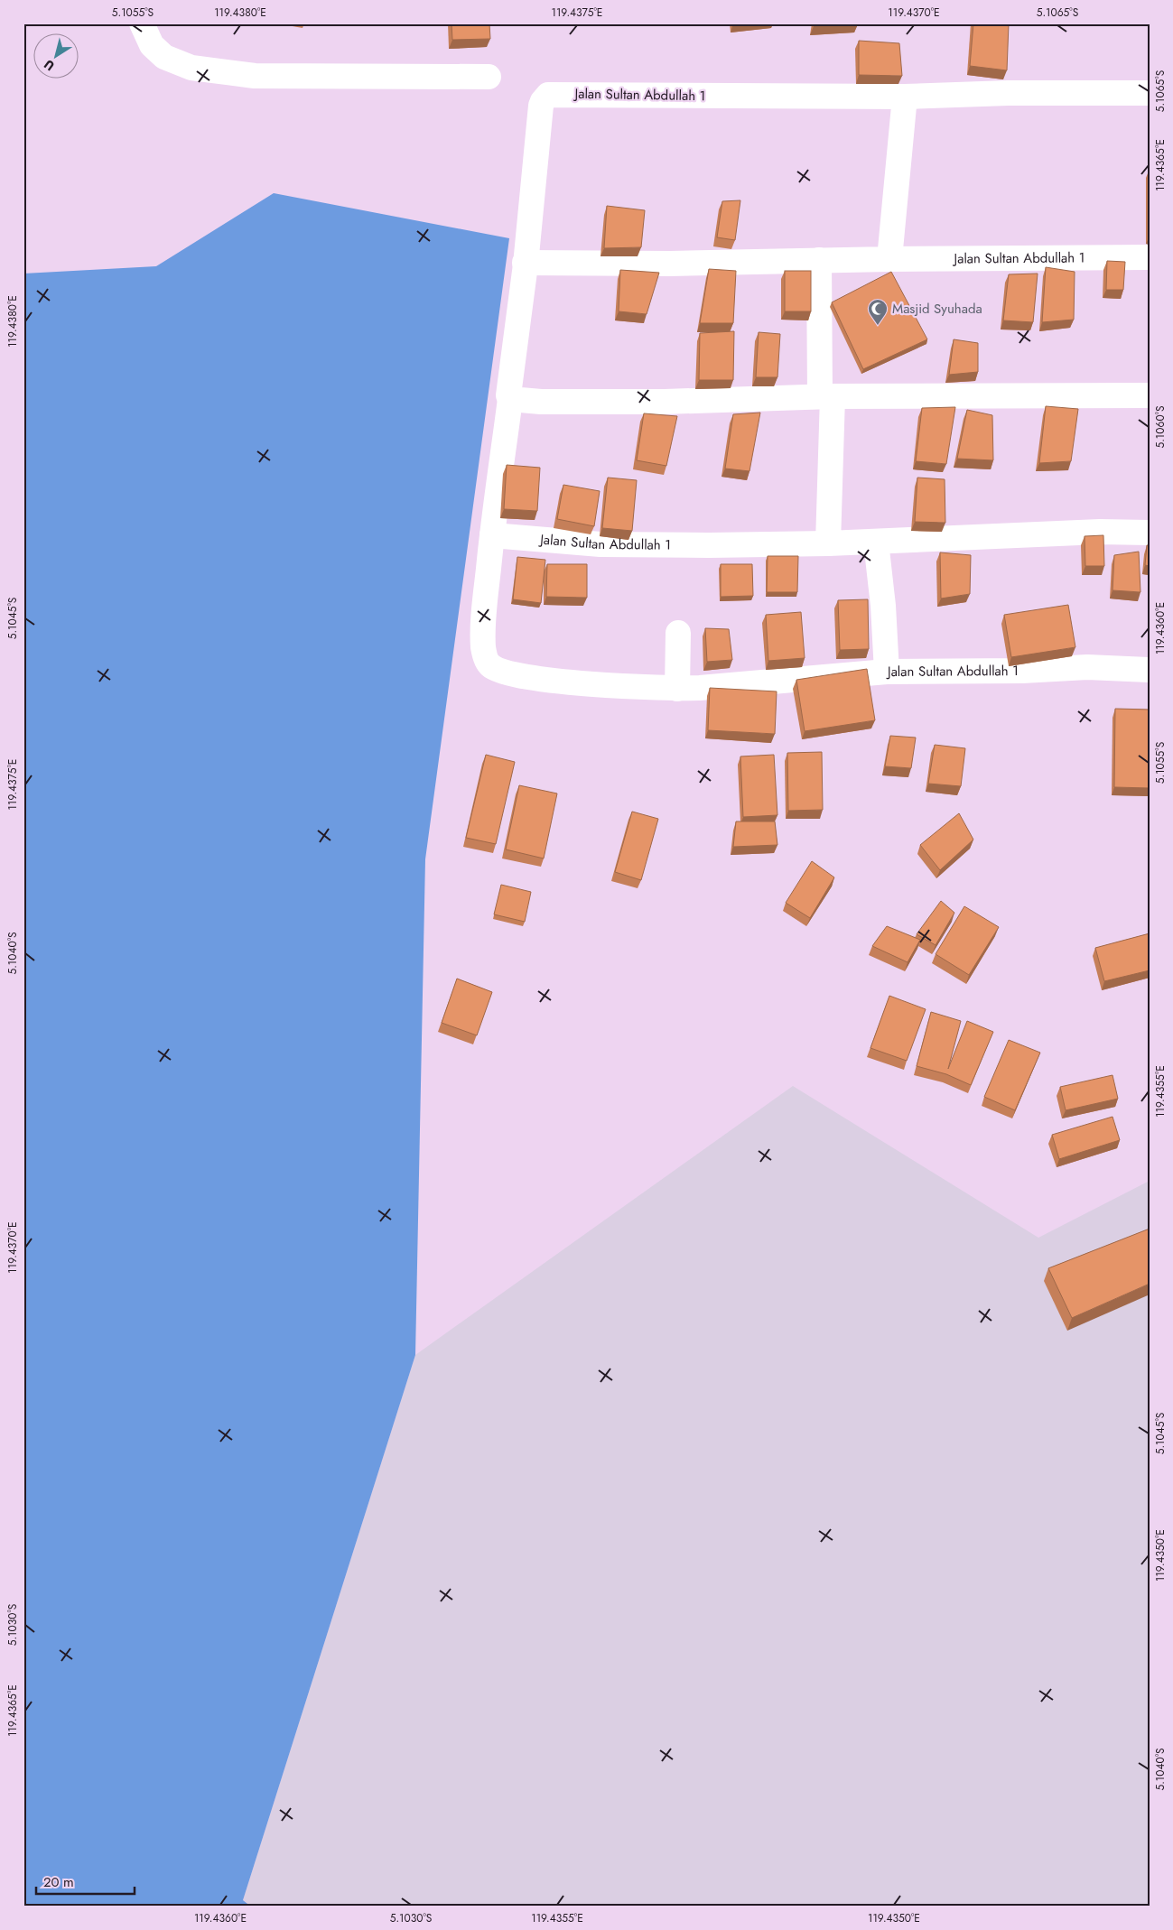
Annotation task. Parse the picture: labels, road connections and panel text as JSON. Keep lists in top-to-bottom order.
{
  "streets": {
    "street": ["Jalan Sultan Abdullah 1"]
  },
  "places": {
    "mosque": ["Masjid Syuhada"]
  },
  "scale_bar": "20 m",
  "north": "bottom left",
  "coordinates": [
    "5.1055°S",
    "119.4380°E",
    "119.4375°E",
    "119.4370°E",
    "5.1065°S",
    "119.4365°E",
    "5.1060°S",
    "5.1045°S",
    "119.4360°E",
    "5.1040°S",
    "119.4355°E",
    "119.4350°E",
    "5.1030°S"
  ]
}
